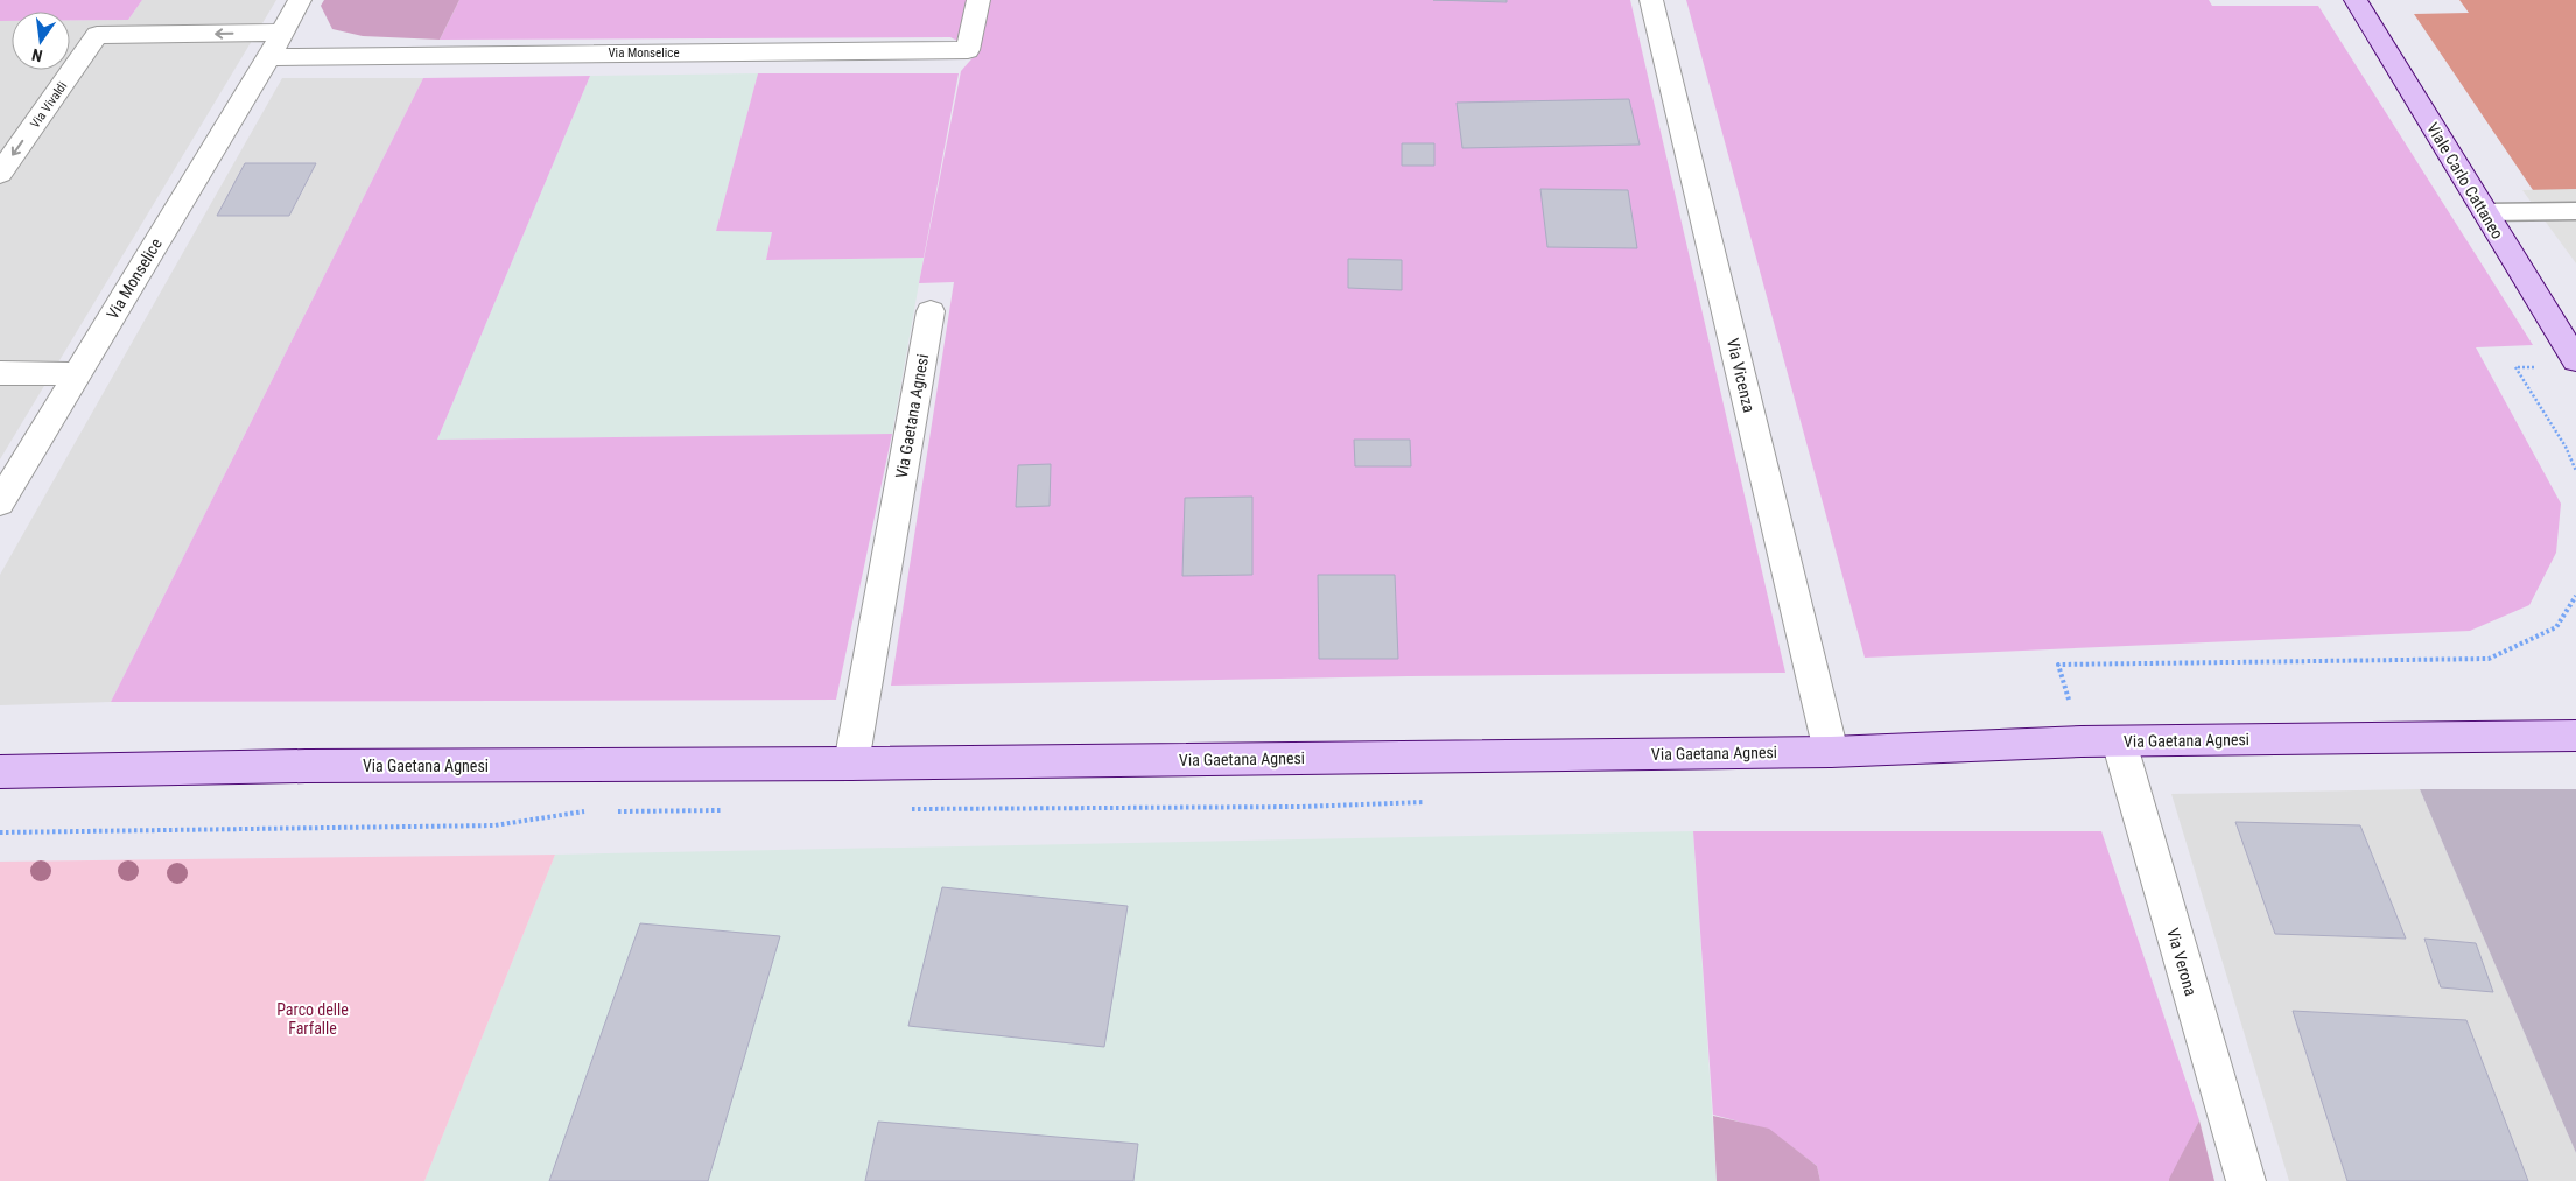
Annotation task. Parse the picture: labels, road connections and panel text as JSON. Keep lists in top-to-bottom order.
{
  "streets": {
    "street": [
      "Via Monselice",
      "Via Vivaldi",
      "Viale Carlo Cattaneo",
      "Via Vicenza",
      "Via Gaetana Agnesi",
      "Via Verona"
    ]
  },
  "crossings": [
    ["Via Monselice", "Via Vivaldi"],
    ["Via Vicenza", "Via Gaetana Agnesi"],
    ["Via Gaetana Agnesi", "Via Verona"]
  ],
  "one_way": ["Via Vivaldi"],
  "parks": ["Parco delle Farfalle"],
  "north": "bottom"
}
